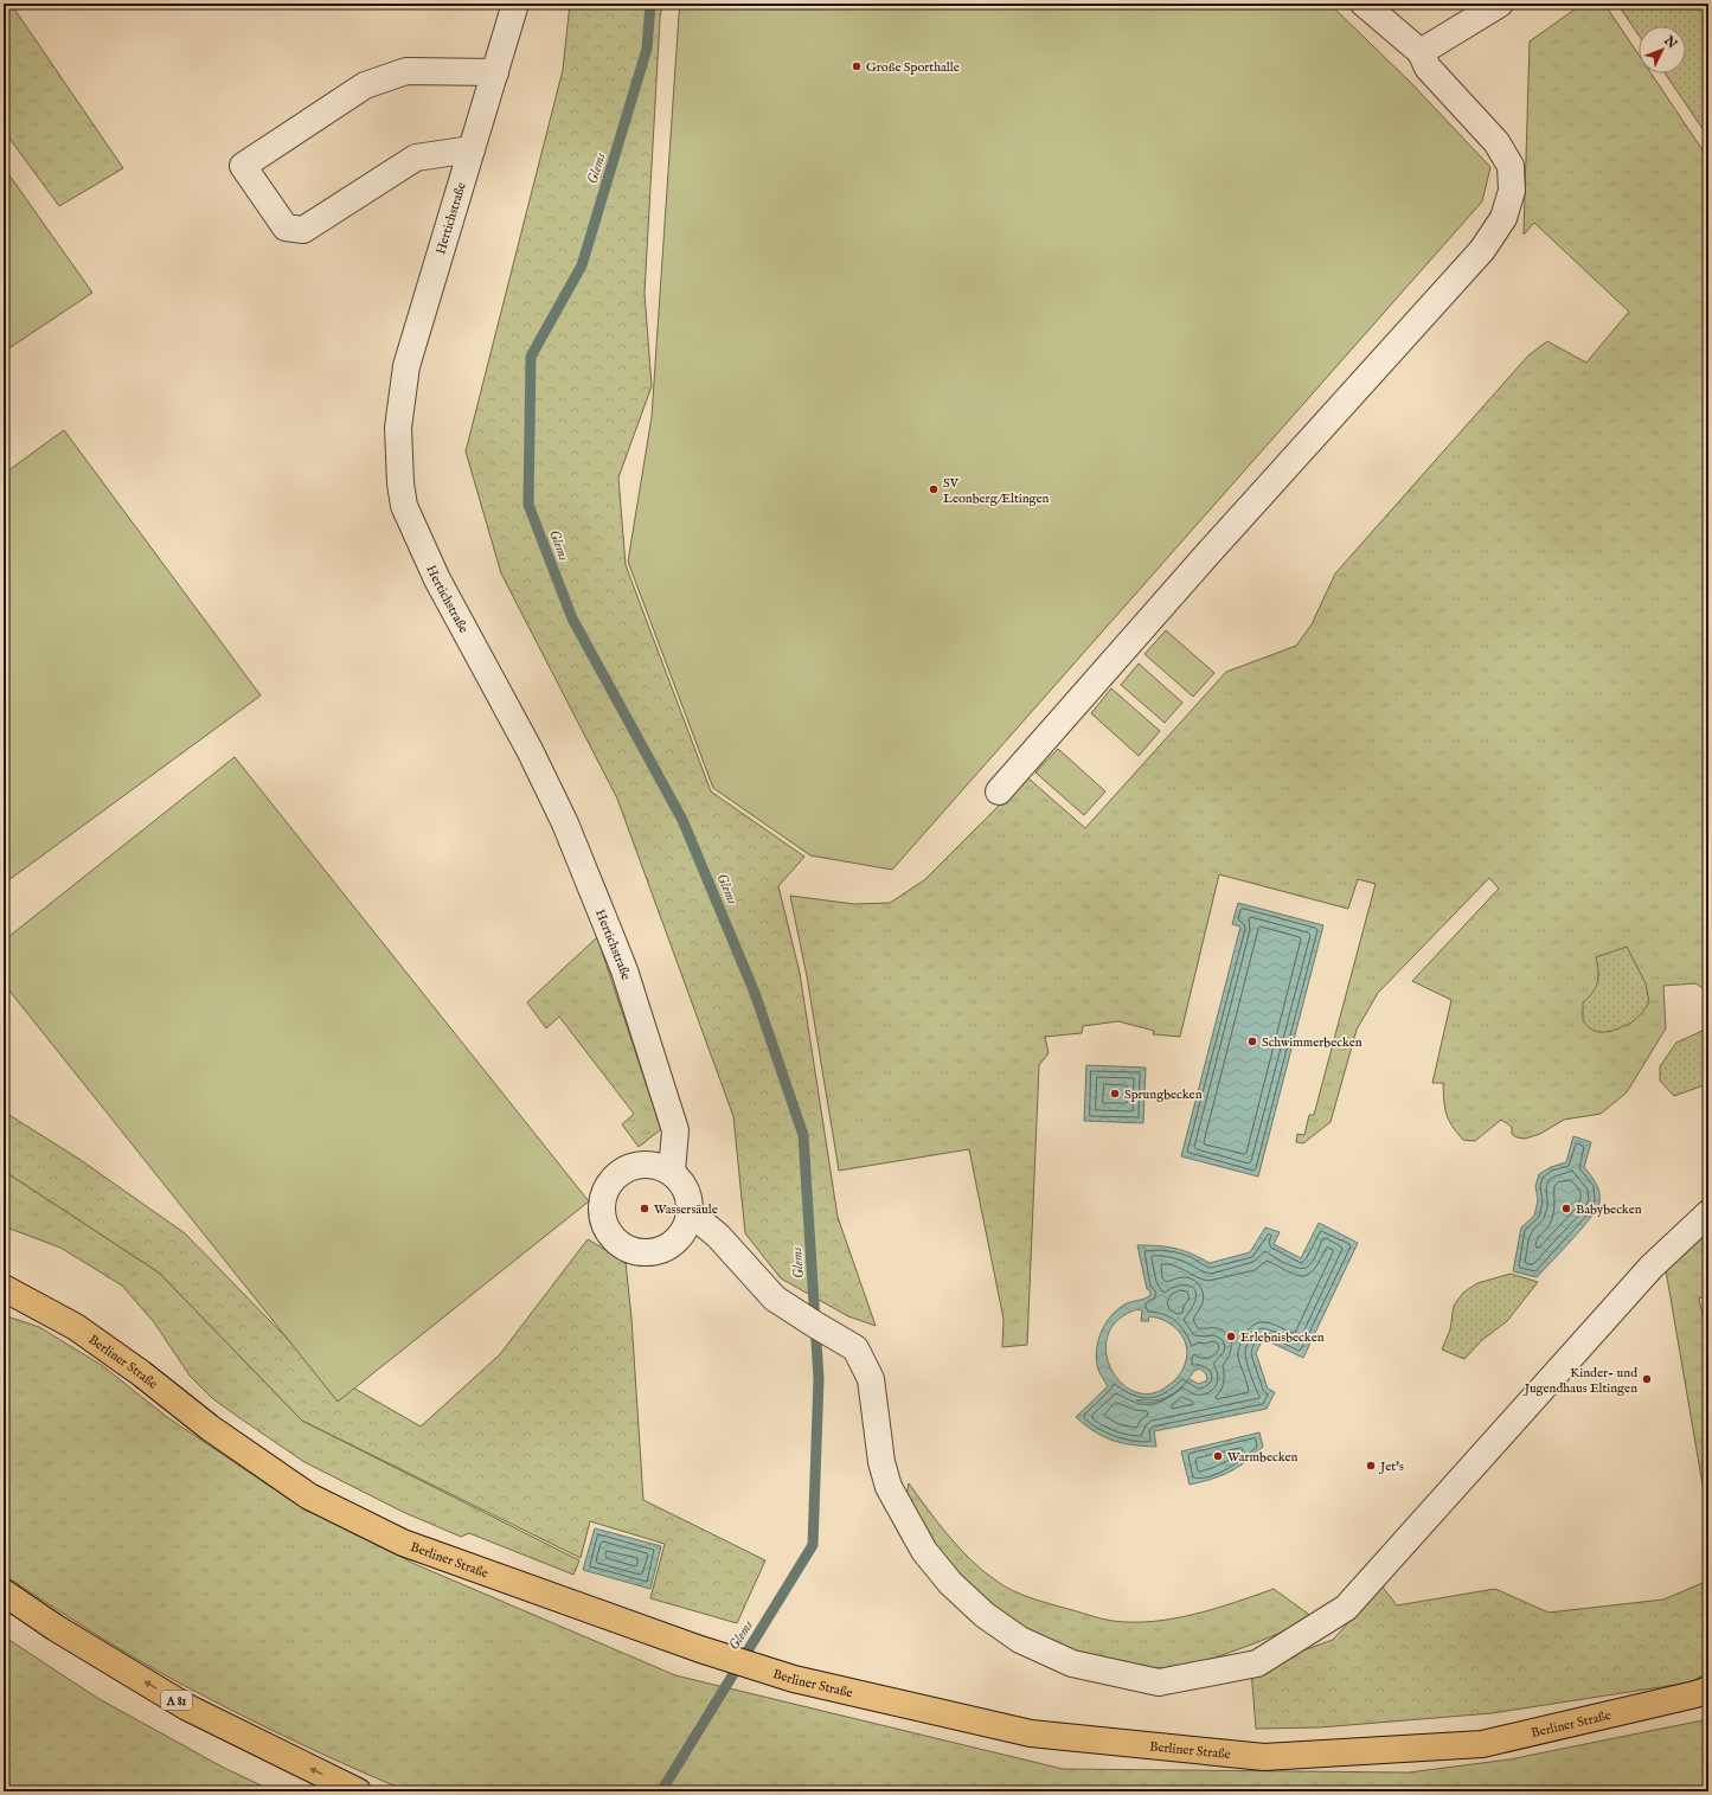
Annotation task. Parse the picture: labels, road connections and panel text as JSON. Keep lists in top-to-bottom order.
{
  "streets": {
    "main road": ["Berliner Straße", "A 81"],
    "street": ["Hertichstraße"]
  },
  "water": ["Glems"],
  "places": [
    "Große Sporthalle",
    "SV Leonberg/Eltingen",
    "Schwimmerbecken",
    "Sprungbecken",
    "Wassersäule",
    "Babybecken",
    "Erlebnisbecken",
    "Kinder- und Jugendhaus Eltingen",
    "Warmbecken",
    "Jet's"
  ],
  "north": "top right"
}
